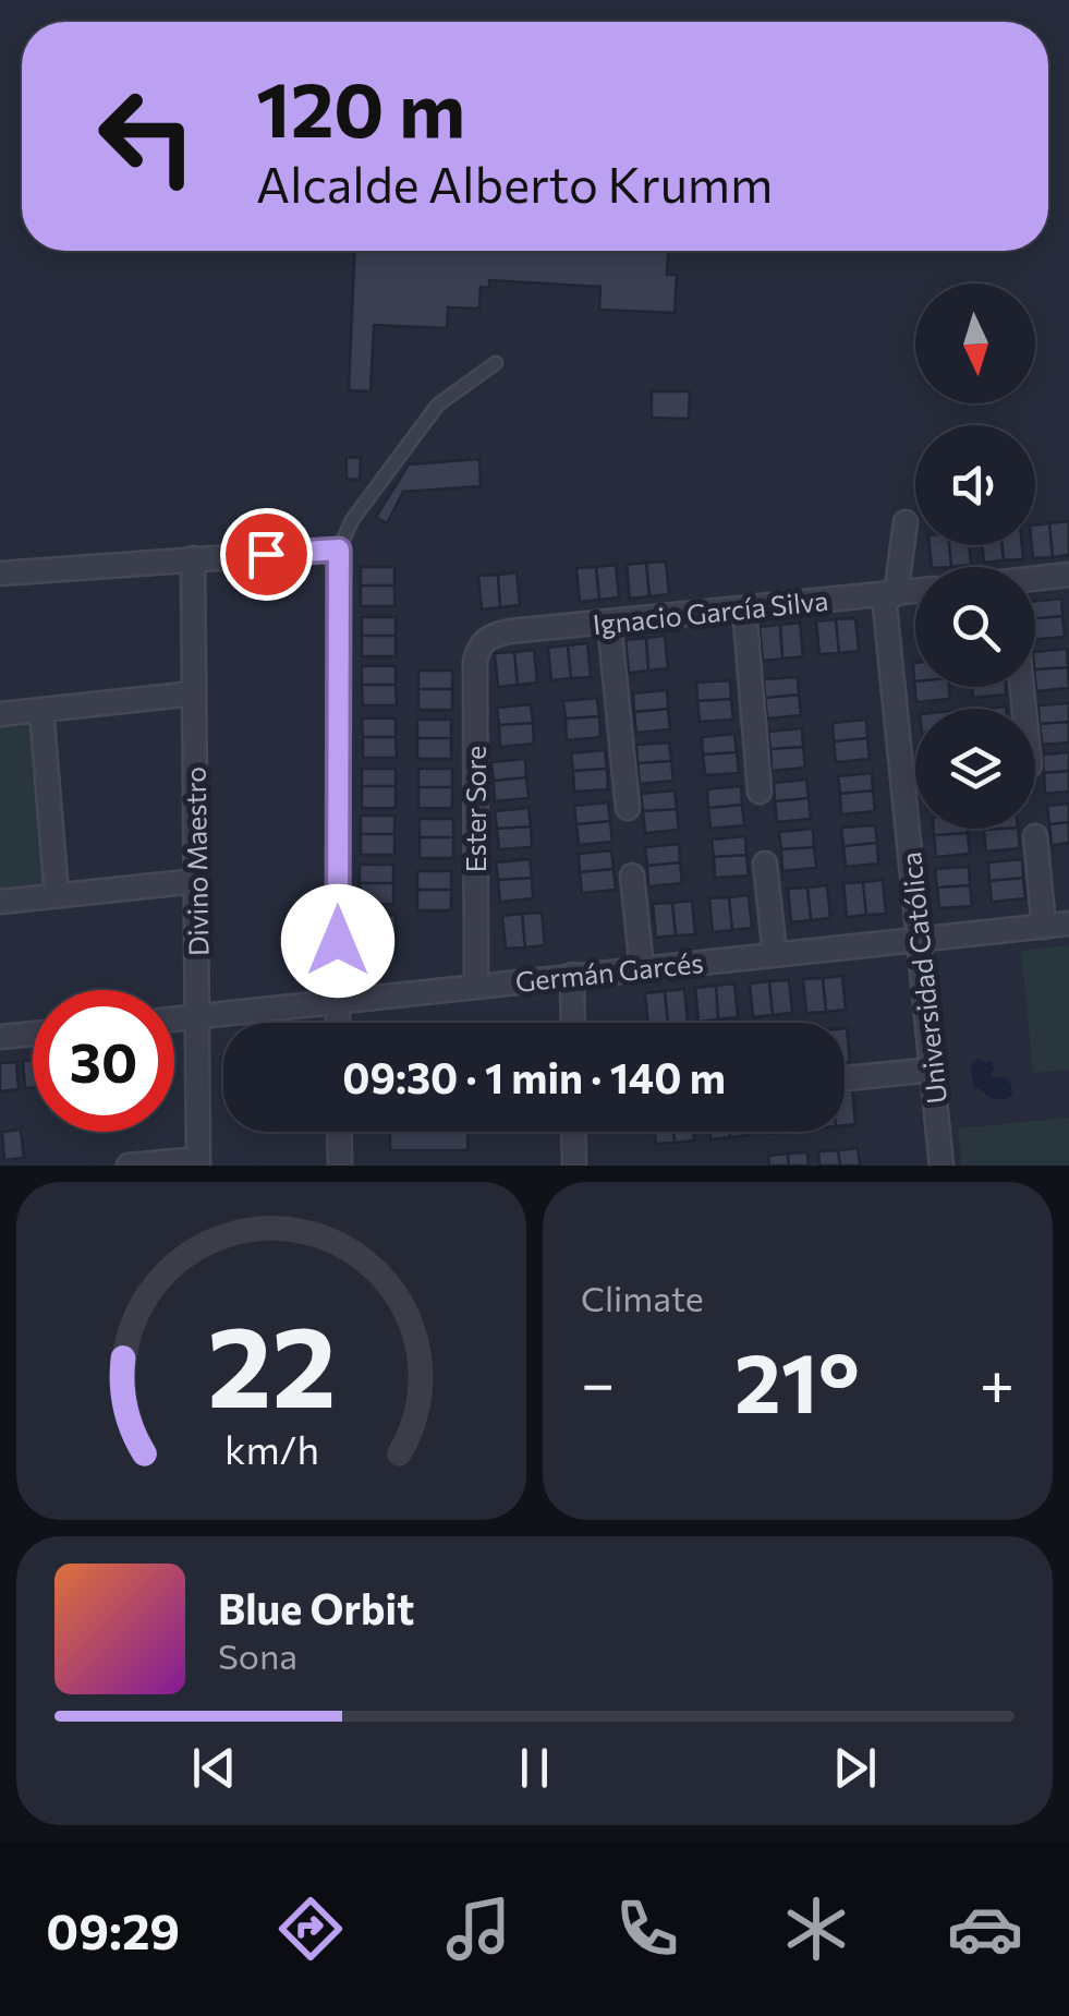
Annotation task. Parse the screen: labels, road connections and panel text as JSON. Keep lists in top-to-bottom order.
{
  "streets": {
    "street": [
      "Ignacio García Silva",
      "Ester Sore",
      "Divino Maestro",
      "Germán Garcés",
      "Universidad Católica"
    ]
  },
  "crossings": [
    ["Ignacio García Silva", "Ester Sore"],
    ["Ignacio García Silva", "Universidad Católica"],
    ["Ester Sore", "Germán Garcés"],
    ["Divino Maestro", "Germán Garcés"],
    ["Germán Garcés", "Universidad Católica"]
  ],
  "north": "bottom",
  "page": {
    "turn": ["120 m", "Alcalde Alberto Krumm"],
    "limit": "30",
    "trip": "09:30 · 1 min · 140 m",
    "tile": "Climate",
    "heat": ["−", "21°", "+"],
    "song": ["Blue Orbit", "Sona"],
    "tabs": "09:29",
    "gauge": ["22", "km/h"]
  }
}
